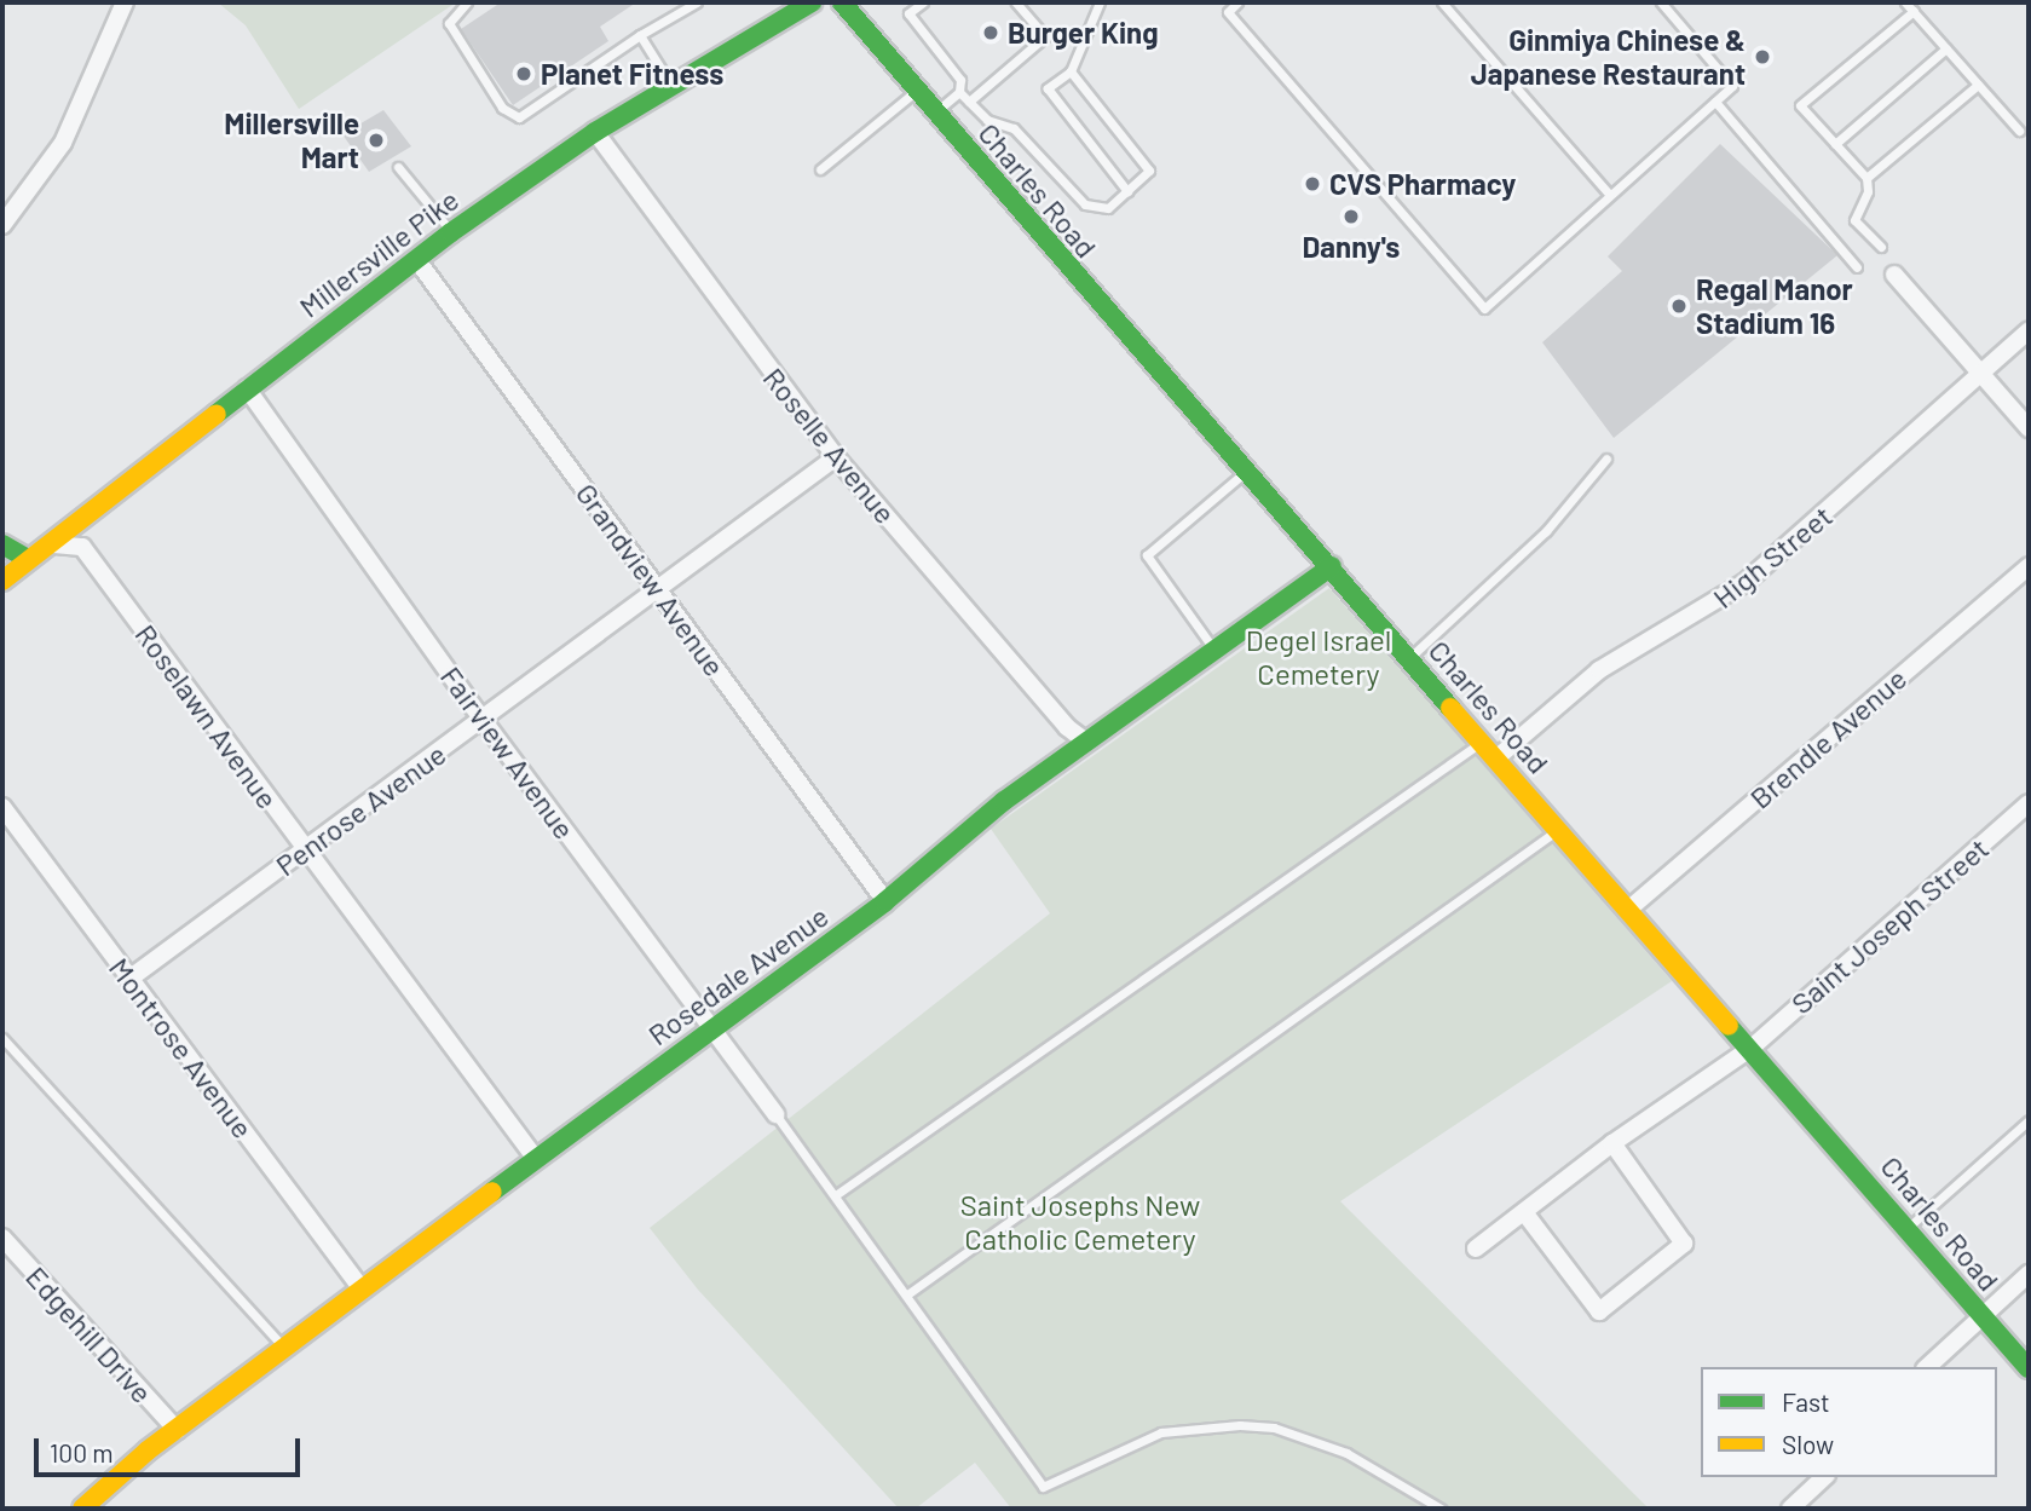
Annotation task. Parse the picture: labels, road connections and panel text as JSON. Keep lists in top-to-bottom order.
{
  "streets": {
    "street": [
      "Charles Road",
      "Millersville Pike",
      "Roselle Avenue",
      "High Street",
      "Grandview Avenue",
      "Roselawn Avenue",
      "Brendle Avenue",
      "Fairview Avenue",
      "Penrose Avenue",
      "Saint Joseph Street",
      "Rosedale Avenue",
      "Montrose Avenue",
      "Edgehill Drive"
    ]
  },
  "crossings": [
    ["Charles Road", "High Street"],
    ["Charles Road", "Brendle Avenue"],
    ["Charles Road", "Saint Joseph Street"],
    ["Charles Road", "Rosedale Avenue"],
    ["Millersville Pike", "Roselle Avenue"],
    ["Millersville Pike", "Grandview Avenue"],
    ["Millersville Pike", "Roselawn Avenue"],
    ["Millersville Pike", "Fairview Avenue"],
    ["Roselle Avenue", "Penrose Avenue"],
    ["Roselle Avenue", "Rosedale Avenue"],
    ["Grandview Avenue", "Penrose Avenue"],
    ["Grandview Avenue", "Rosedale Avenue"],
    ["Roselawn Avenue", "Penrose Avenue"],
    ["Roselawn Avenue", "Rosedale Avenue"],
    ["Fairview Avenue", "Penrose Avenue"],
    ["Fairview Avenue", "Rosedale Avenue"],
    ["Penrose Avenue", "Montrose Avenue"],
    ["Rosedale Avenue", "Montrose Avenue"],
    ["Rosedale Avenue", "Edgehill Drive"]
  ],
  "parks": ["Degel Israel Cemetery", "Saint Josephs New Catholic Cemetery"],
  "places": [
    "Burger King",
    "Ginmiya Chinese & Japanese Restaurant",
    "Planet Fitness",
    "Millersville Mart",
    "CVS Pharmacy",
    "Danny's",
    "Regal Manor Stadium 16"
  ],
  "legend": ["Fast", "Slow"],
  "scale_bar": "100 m"
}
